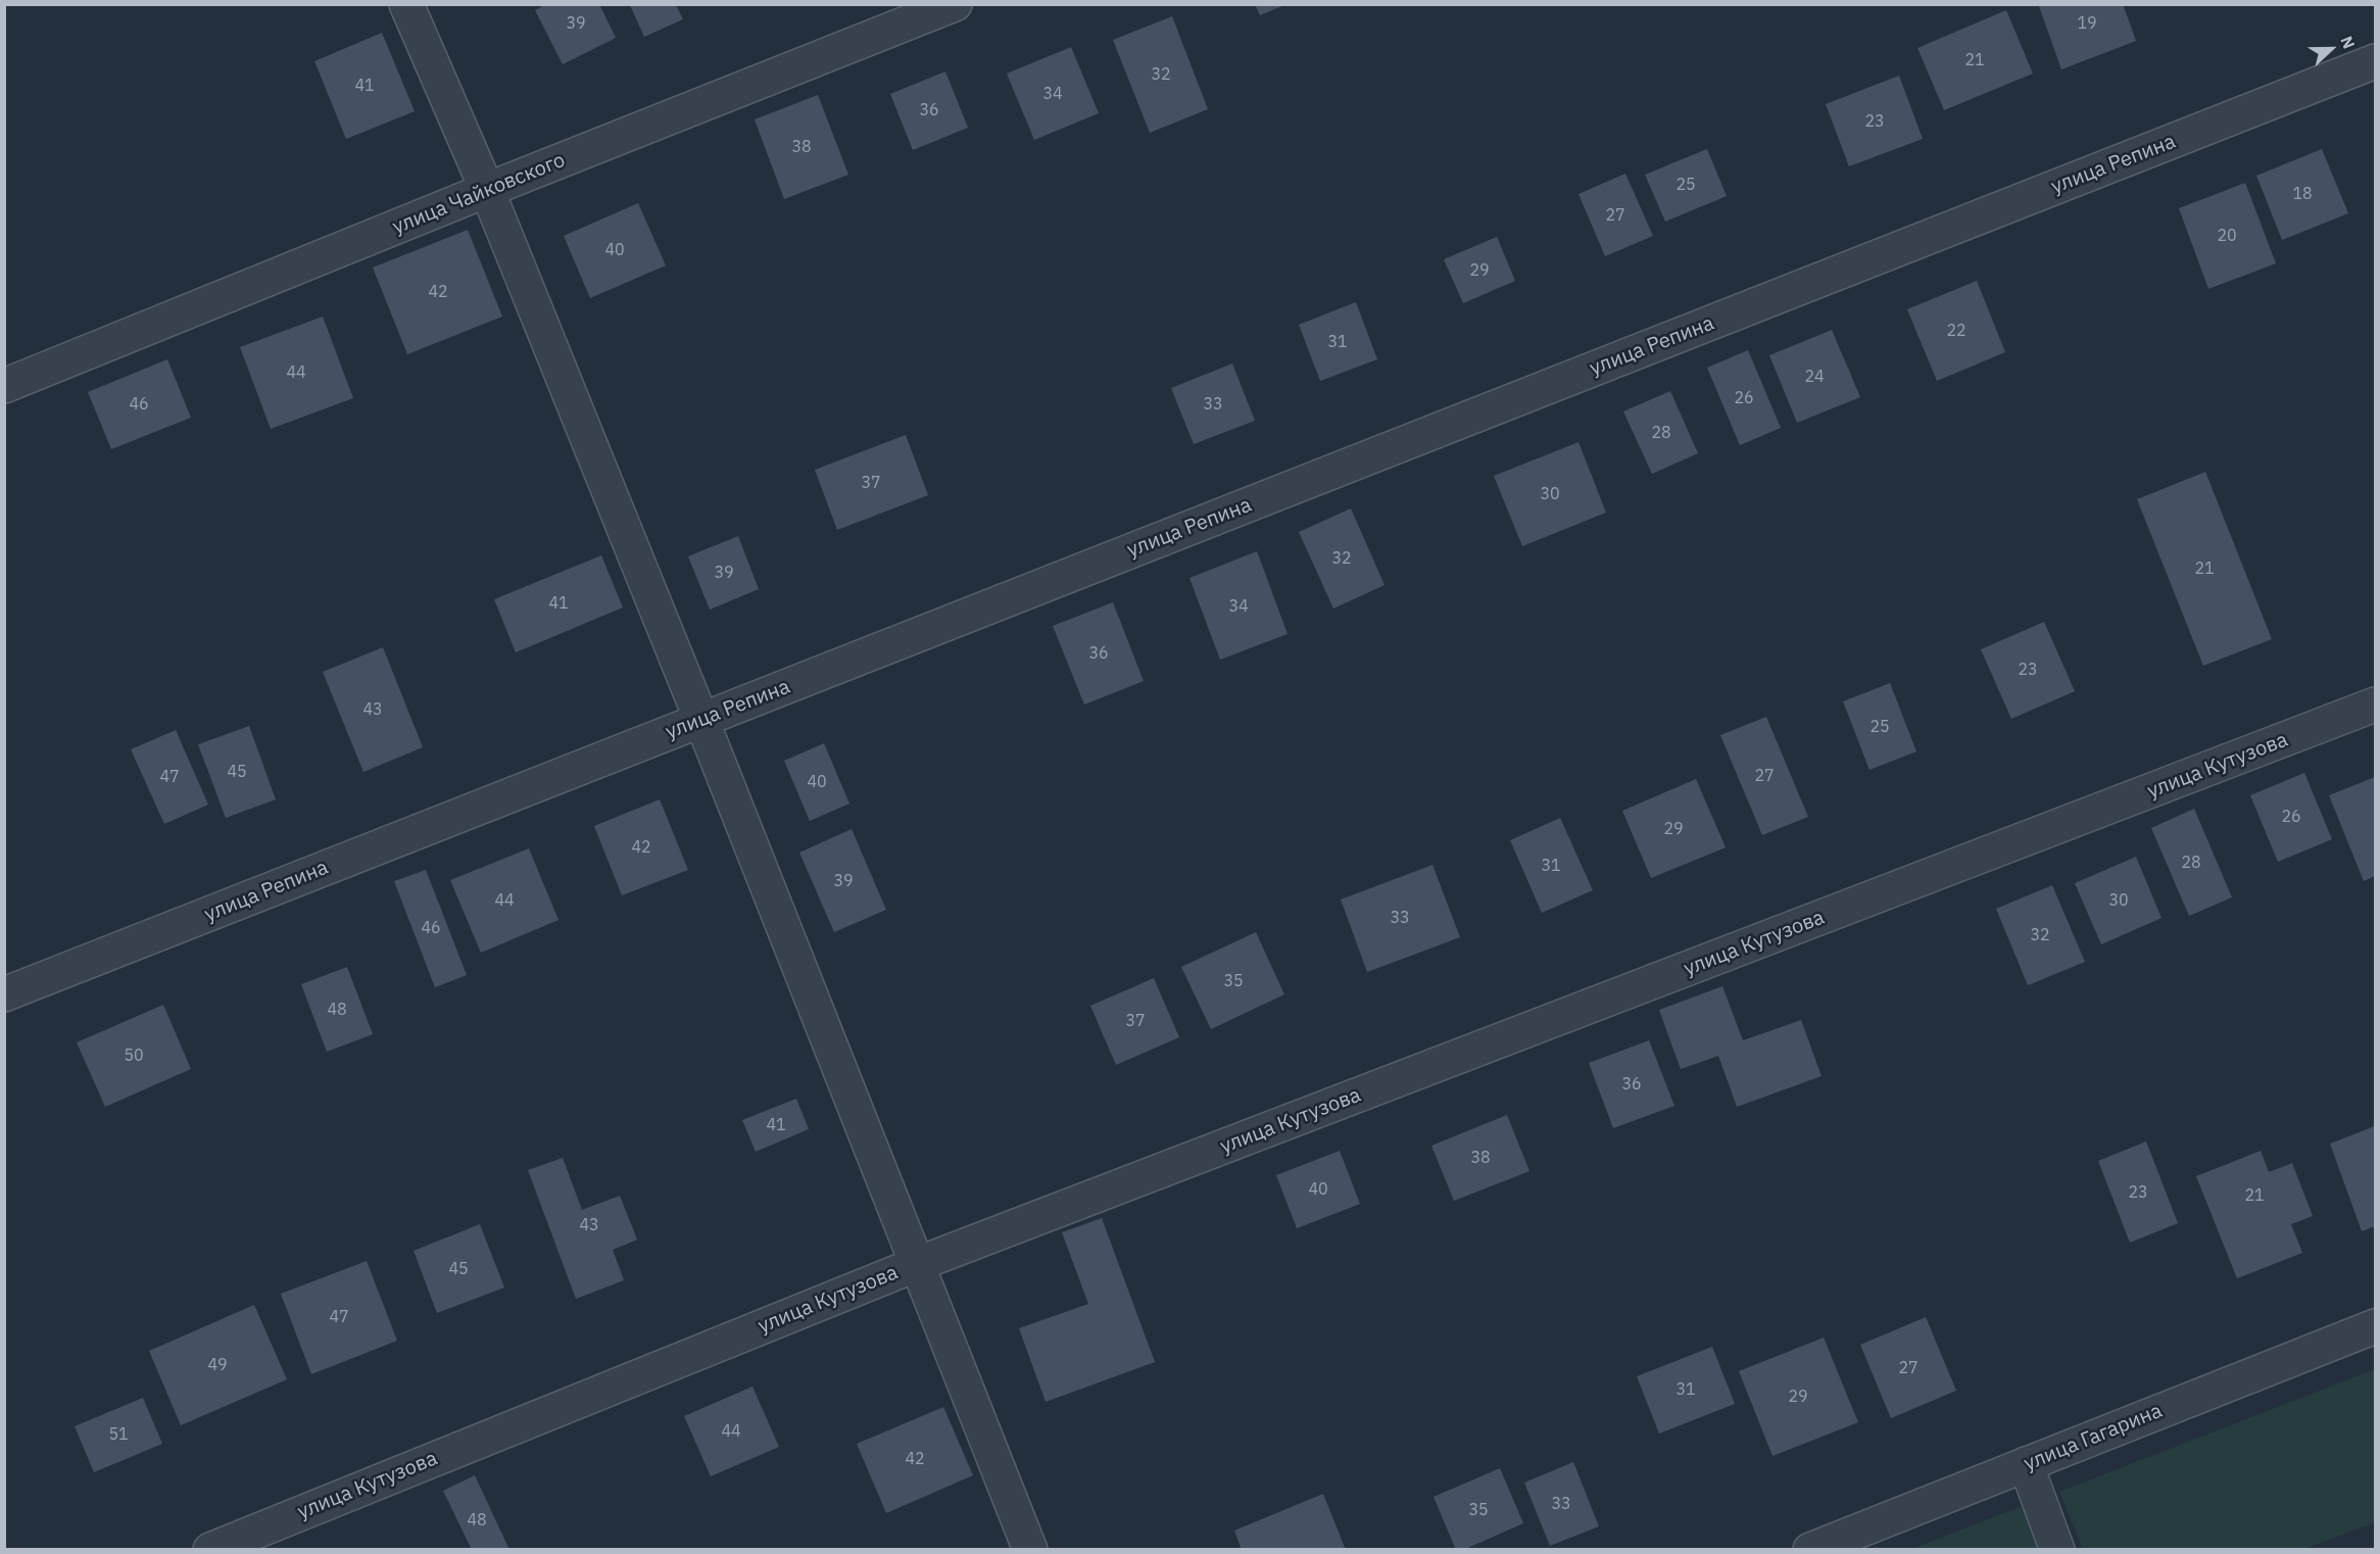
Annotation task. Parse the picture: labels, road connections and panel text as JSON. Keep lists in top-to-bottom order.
{
  "streets": {
    "street": [
      "улица Репина",
      "улица Чайковского",
      "улица Кутузова",
      "улица Гагарина"
    ]
  },
  "house_numbers": [
    "39",
    "19",
    "21",
    "32",
    "41",
    "34",
    "36",
    "23",
    "38",
    "25",
    "18",
    "27",
    "20",
    "40",
    "29",
    "42",
    "22",
    "31",
    "44",
    "24",
    "26",
    "46",
    "33",
    "28",
    "37",
    "30",
    "32",
    "21",
    "39",
    "41",
    "34",
    "36",
    "23",
    "43",
    "25",
    "45",
    "27",
    "47",
    "40",
    "26",
    "29",
    "42",
    "28",
    "31",
    "39",
    "44",
    "30",
    "33",
    "46",
    "32",
    "35",
    "48",
    "37",
    "50",
    "36",
    "41",
    "38",
    "40",
    "23",
    "21",
    "43",
    "45",
    "47",
    "49",
    "27",
    "31",
    "29",
    "44",
    "51",
    "42",
    "33",
    "35",
    "48"
  ],
  "north": "right"
}
